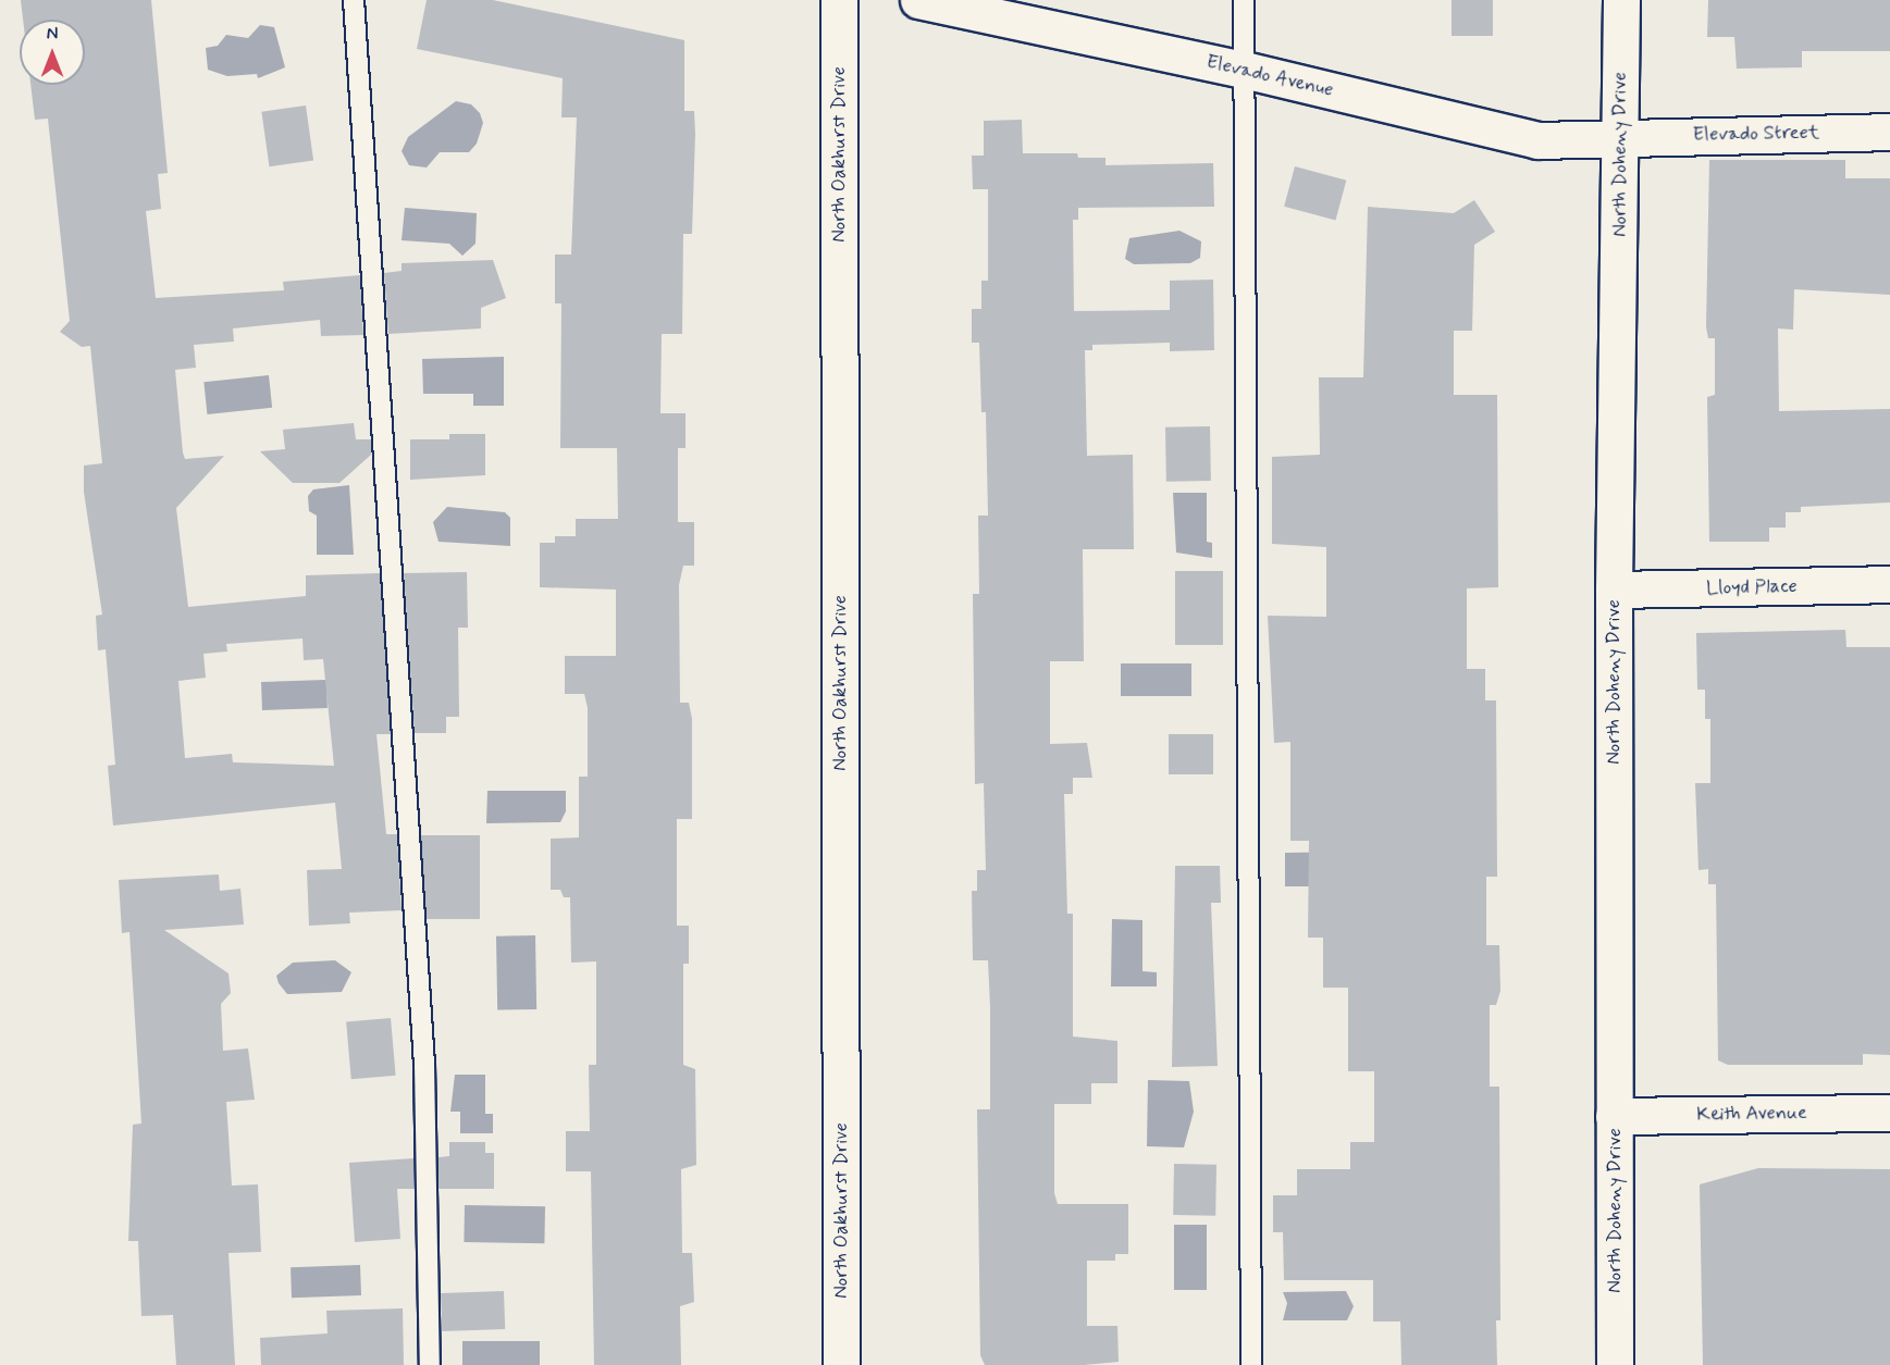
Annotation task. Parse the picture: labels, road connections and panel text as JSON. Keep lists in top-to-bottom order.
{
  "streets": {
    "street": [
      "Elevado Avenue",
      "Elevado Street",
      "North Oakhurst Drive",
      "North Doheny Drive",
      "Lloyd Place",
      "Keith Avenue"
    ]
  },
  "crossings": [
    ["Elevado Avenue", "Elevado Street"],
    ["Elevado Avenue", "North Doheny Drive"],
    ["Elevado Street", "North Doheny Drive"],
    ["North Doheny Drive", "Lloyd Place"],
    ["North Doheny Drive", "Keith Avenue"]
  ],
  "north": "top"
}
